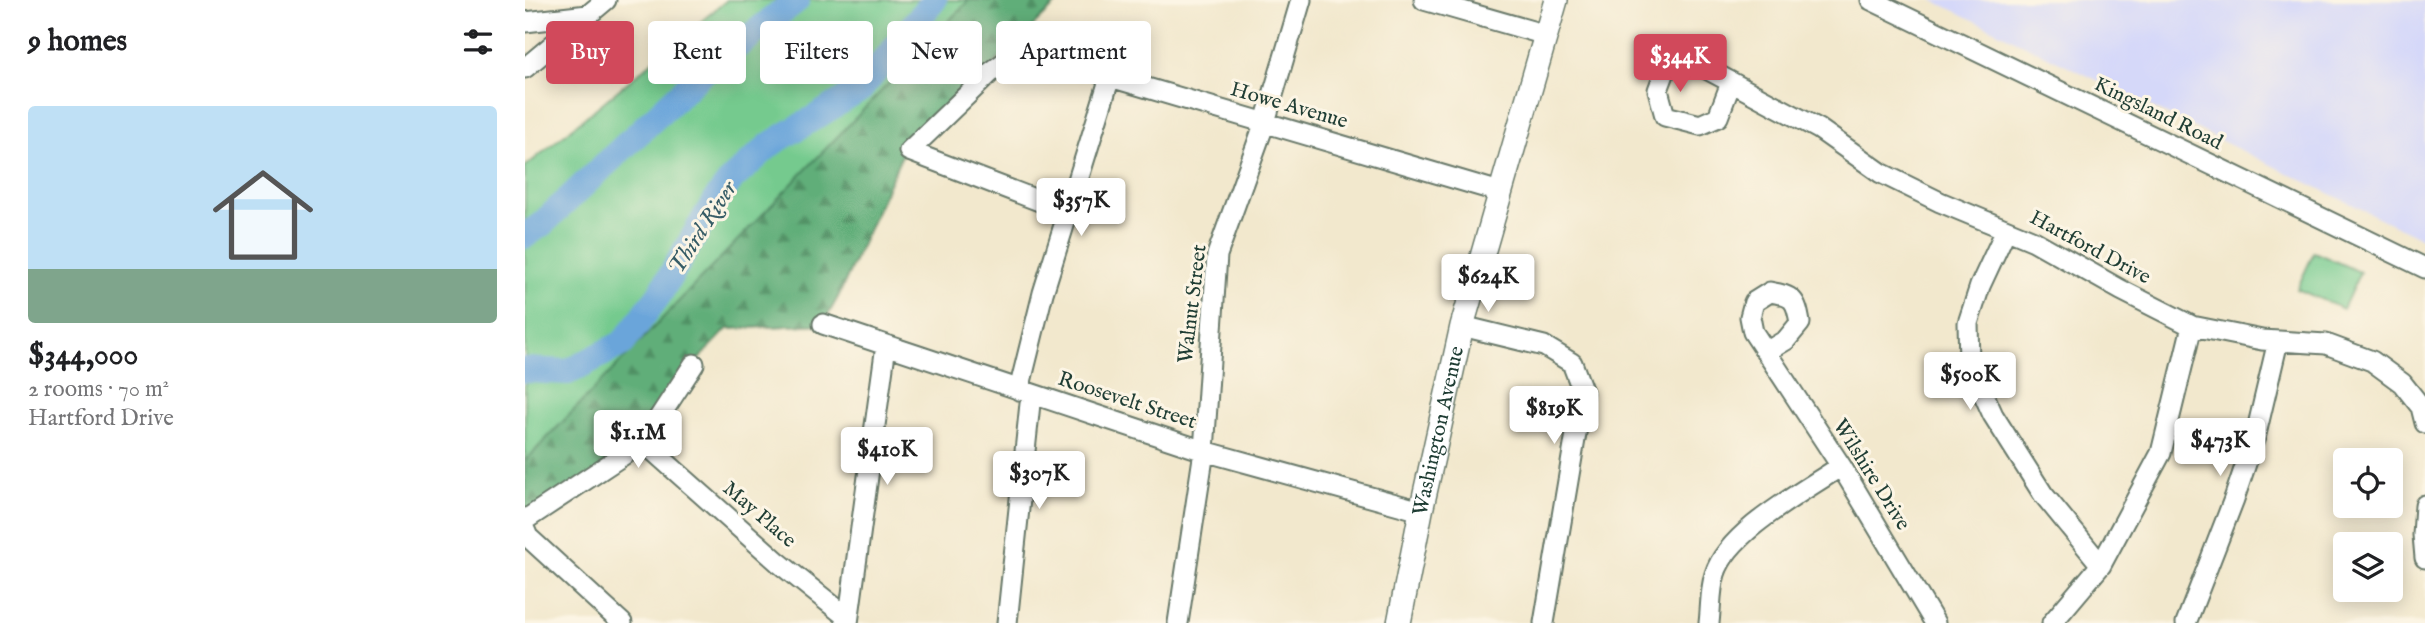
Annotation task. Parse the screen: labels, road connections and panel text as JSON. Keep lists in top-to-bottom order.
{
  "streets": {
    "main road": ["Washington Avenue"],
    "street": [
      "Howe Avenue",
      "Kingsland Road",
      "Hartford Drive",
      "Walnut Street",
      "Roosevelt Street",
      "Wilshire Drive",
      "May Place"
    ]
  },
  "crossings": [
    ["Howe Avenue", "Walnut Street"],
    ["Howe Avenue", "Washington Avenue"],
    ["Walnut Street", "Roosevelt Street"],
    ["Roosevelt Street", "Washington Avenue"]
  ],
  "water": ["Third River"],
  "page": {
    "heading": "9 homes",
    "chip": [
      "Buy",
      "Rent",
      "Filters",
      "New",
      "Apartment"
    ],
    "price": [
      "$344K",
      "$357K",
      "$624K",
      "$500K",
      "$819K",
      "$1.1M",
      "$473K",
      "$410K",
      "$307K"
    ],
    "list": [
      {
        "name": "$344,000",
        "note": "2 rooms · 70 m² · Hartford Drive"
      }
    ]
  }
}
